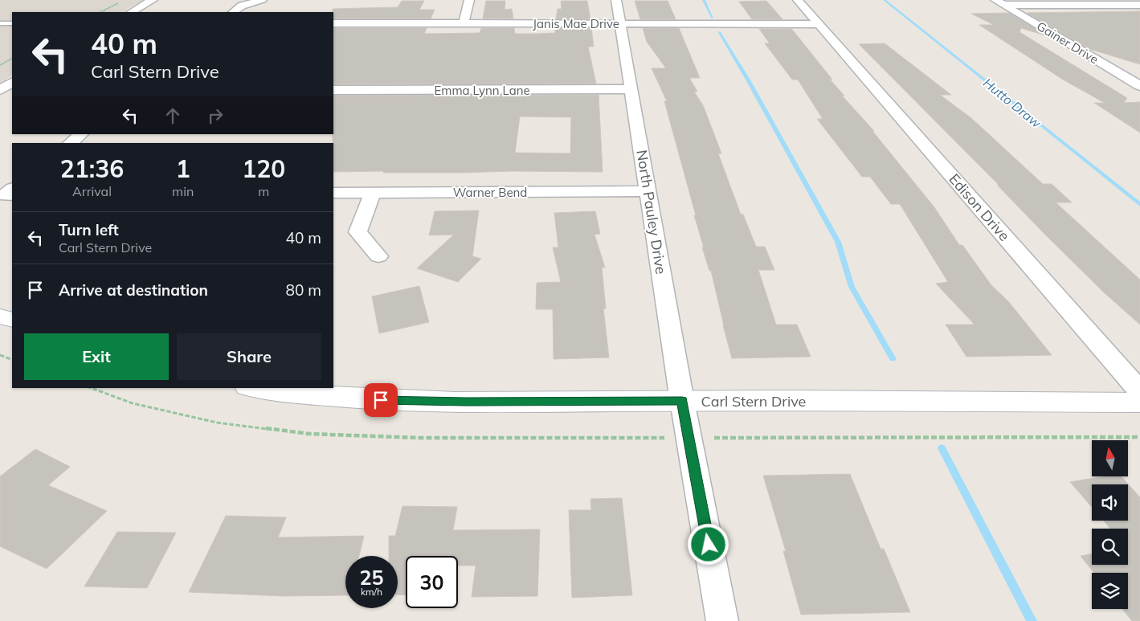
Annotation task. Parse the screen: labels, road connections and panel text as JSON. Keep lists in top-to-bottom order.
{
  "streets": {
    "street": [
      "Janis Mae Drive",
      "Gainer Drive",
      "Emma Lynn Lane",
      "Warner Bend",
      "Edison Drive",
      "North Pauley Drive",
      "Carl Stern Drive"
    ]
  },
  "crossings": [
    ["Janis Mae Drive", "Edison Drive"],
    ["Janis Mae Drive", "North Pauley Drive"],
    ["Emma Lynn Lane", "North Pauley Drive"],
    ["Warner Bend", "North Pauley Drive"],
    ["North Pauley Drive", "Carl Stern Drive"]
  ],
  "water": ["Hutto Draw"],
  "north": "top",
  "page": {
    "turn": ["40 m", "Carl Stern Drive"],
    "eta": [
      "21:36",
      "Arrival",
      "1",
      "min",
      "120",
      "m"
    ],
    "list": [
      {
        "name": "Turn left",
        "note": "Carl Stern Drive",
        "value": "40 m"
      },
      {
        "name": "Arrive at destination",
        "value": "80 m"
      }
    ],
    "buttons": ["Exit", "Share"],
    "speed": "25 km/h",
    "limit": "30"
  }
}
